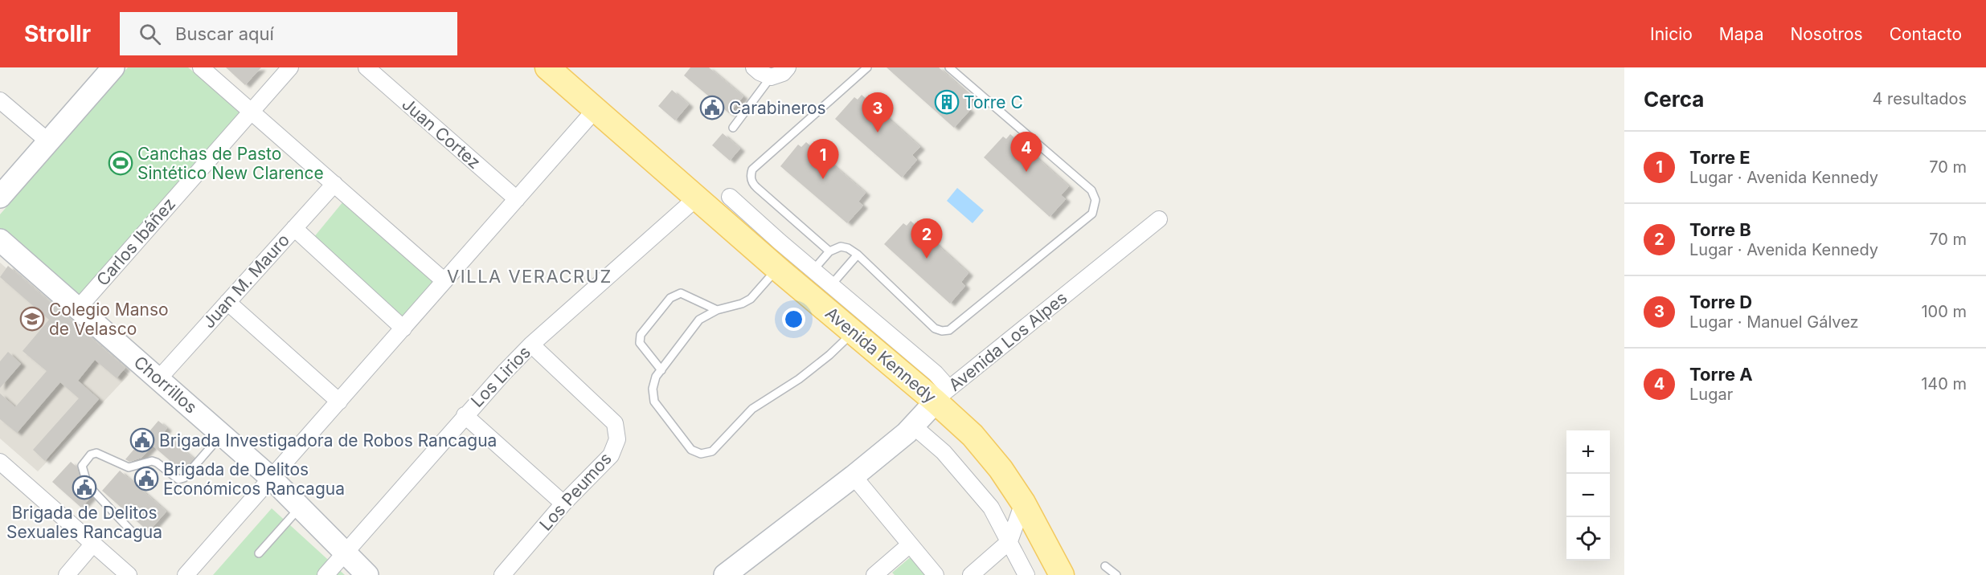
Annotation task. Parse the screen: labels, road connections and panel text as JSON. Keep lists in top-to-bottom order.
{
  "streets": {
    "main road": ["Avenida Kennedy"],
    "street": [
      "Juan Cortez",
      "Carlos Ibáñez",
      "Juan M. Mauro",
      "Avenida Los Alpes",
      "Los Lirios",
      "Chorrillos",
      "Los Peumos"
    ]
  },
  "crossings": [
    ["Carlos Ibáñez", "Chorrillos"],
    ["Juan M. Mauro", "Chorrillos"],
    ["Avenida Los Alpes", "Avenida Kennedy"],
    ["Avenida Kennedy", "Los Lirios"],
    ["Los Lirios", "Chorrillos"],
    ["Los Lirios", "Los Peumos"]
  ],
  "districts": ["VILLA VERACRUZ"],
  "places": {
    "building": ["Torre C"],
    "public building": [
      "Carabineros",
      "Brigada Investigadora de Robos Rancagua",
      "Brigada de Delitos Económicos Rancagua",
      "Brigada de Delitos Sexuales Rancagua"
    ],
    "sports": ["Canchas de Pasto Sintético New Clarence"],
    "school or university": ["Colegio Manso de Velasco"]
  },
  "page": {
    "header": "Strollr",
    "search": "Buscar aquí",
    "nav": [
      "Inicio",
      "Mapa",
      "Nosotros",
      "Contacto"
    ],
    "heading": ["Cerca", "4 resultados"],
    "pins": [
      "3",
      "4",
      "1",
      "2"
    ],
    "list": [
      {
        "mark": "1",
        "name": "Torre E",
        "note": "Lugar · Avenida Kennedy",
        "value": "70 m"
      },
      {
        "mark": "2",
        "name": "Torre B",
        "note": "Lugar · Avenida Kennedy",
        "value": "70 m"
      },
      {
        "mark": "3",
        "name": "Torre D",
        "note": "Lugar · Manuel Gálvez",
        "value": "100 m"
      },
      {
        "mark": "4",
        "name": "Torre A",
        "note": "Lugar",
        "value": "140 m"
      }
    ],
    "map_buttons": ["+", "−"]
  }
}
